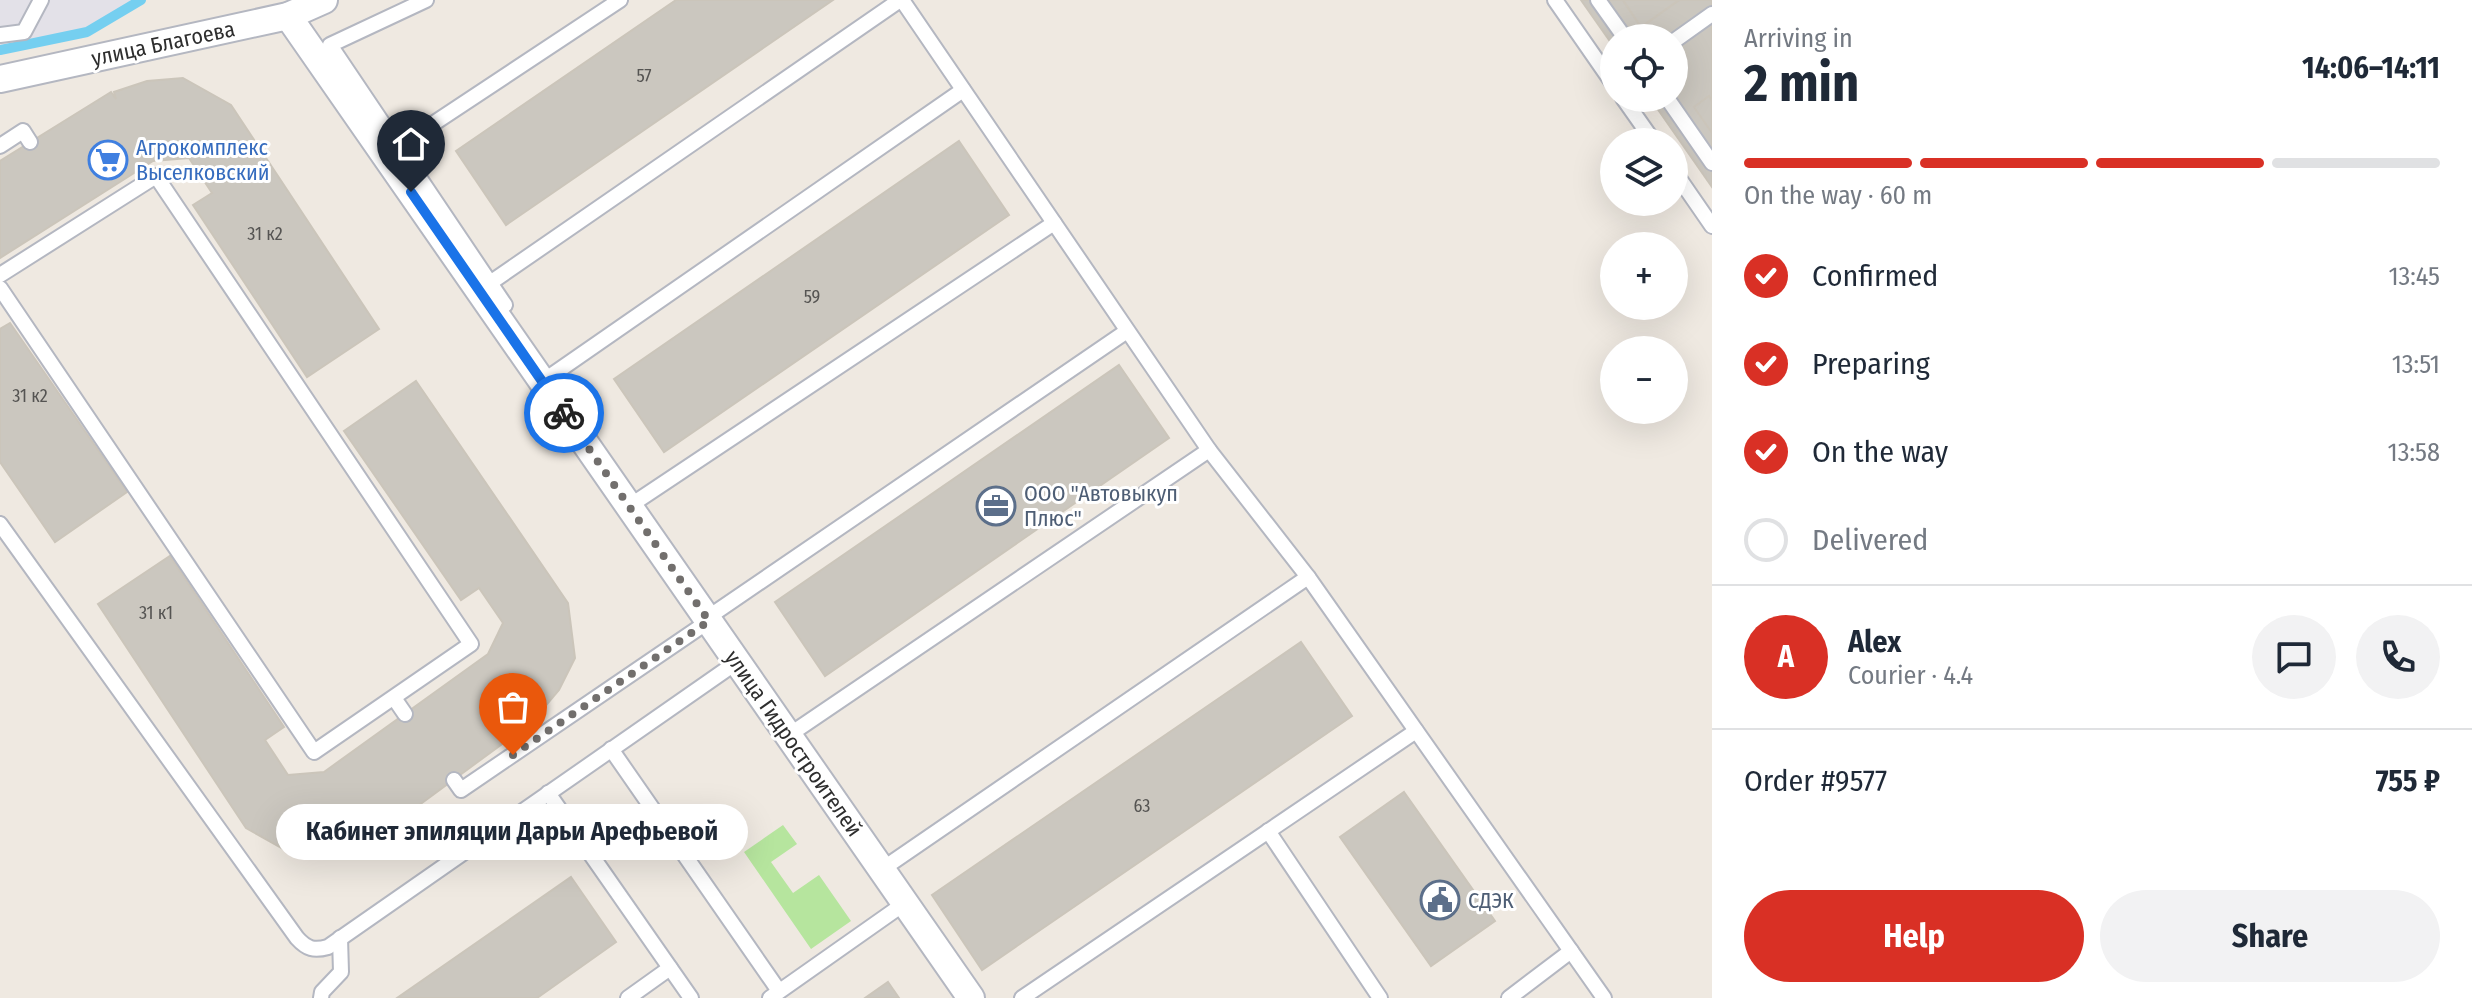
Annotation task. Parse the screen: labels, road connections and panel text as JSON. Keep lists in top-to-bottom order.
{
  "streets": {
    "street": ["улица Благоева", "улица Гидростроителей"]
  },
  "crossings": [
    ["улица Благоева", "улица Гидростроителей"]
  ],
  "places": {
    "supermarket": ["Агрокомплекс Выселковский"],
    "office": ["ООО \"Автовыкуп Плюс\""],
    "other": ["Кабинет эпиляции Дарьи Арефьевой"],
    "public building": ["СДЭК"]
  },
  "house_numbers": [
    "57",
    "31 к2",
    "59",
    "31 к2",
    "31 к1",
    "63"
  ],
  "page": {
    "heading": ["2 min", "Arriving in", "14:06–14:11"],
    "panel": [
      "Alex",
      "Courier · 4.4",
      "Order #9577",
      "755 ₽"
    ],
    "map_buttons": ["+", "−"],
    "bar": "On the way · 60 m",
    "list": [
      ["Confirmed", "13:45"],
      ["Preparing", "13:51"],
      ["On the way", "13:58"],
      "Delivered"
    ],
    "round": "A",
    "bubble": "Кабинет эпиляции Дарьи Арефьевой",
    "buttons": ["Help", "Share"]
  }
}
